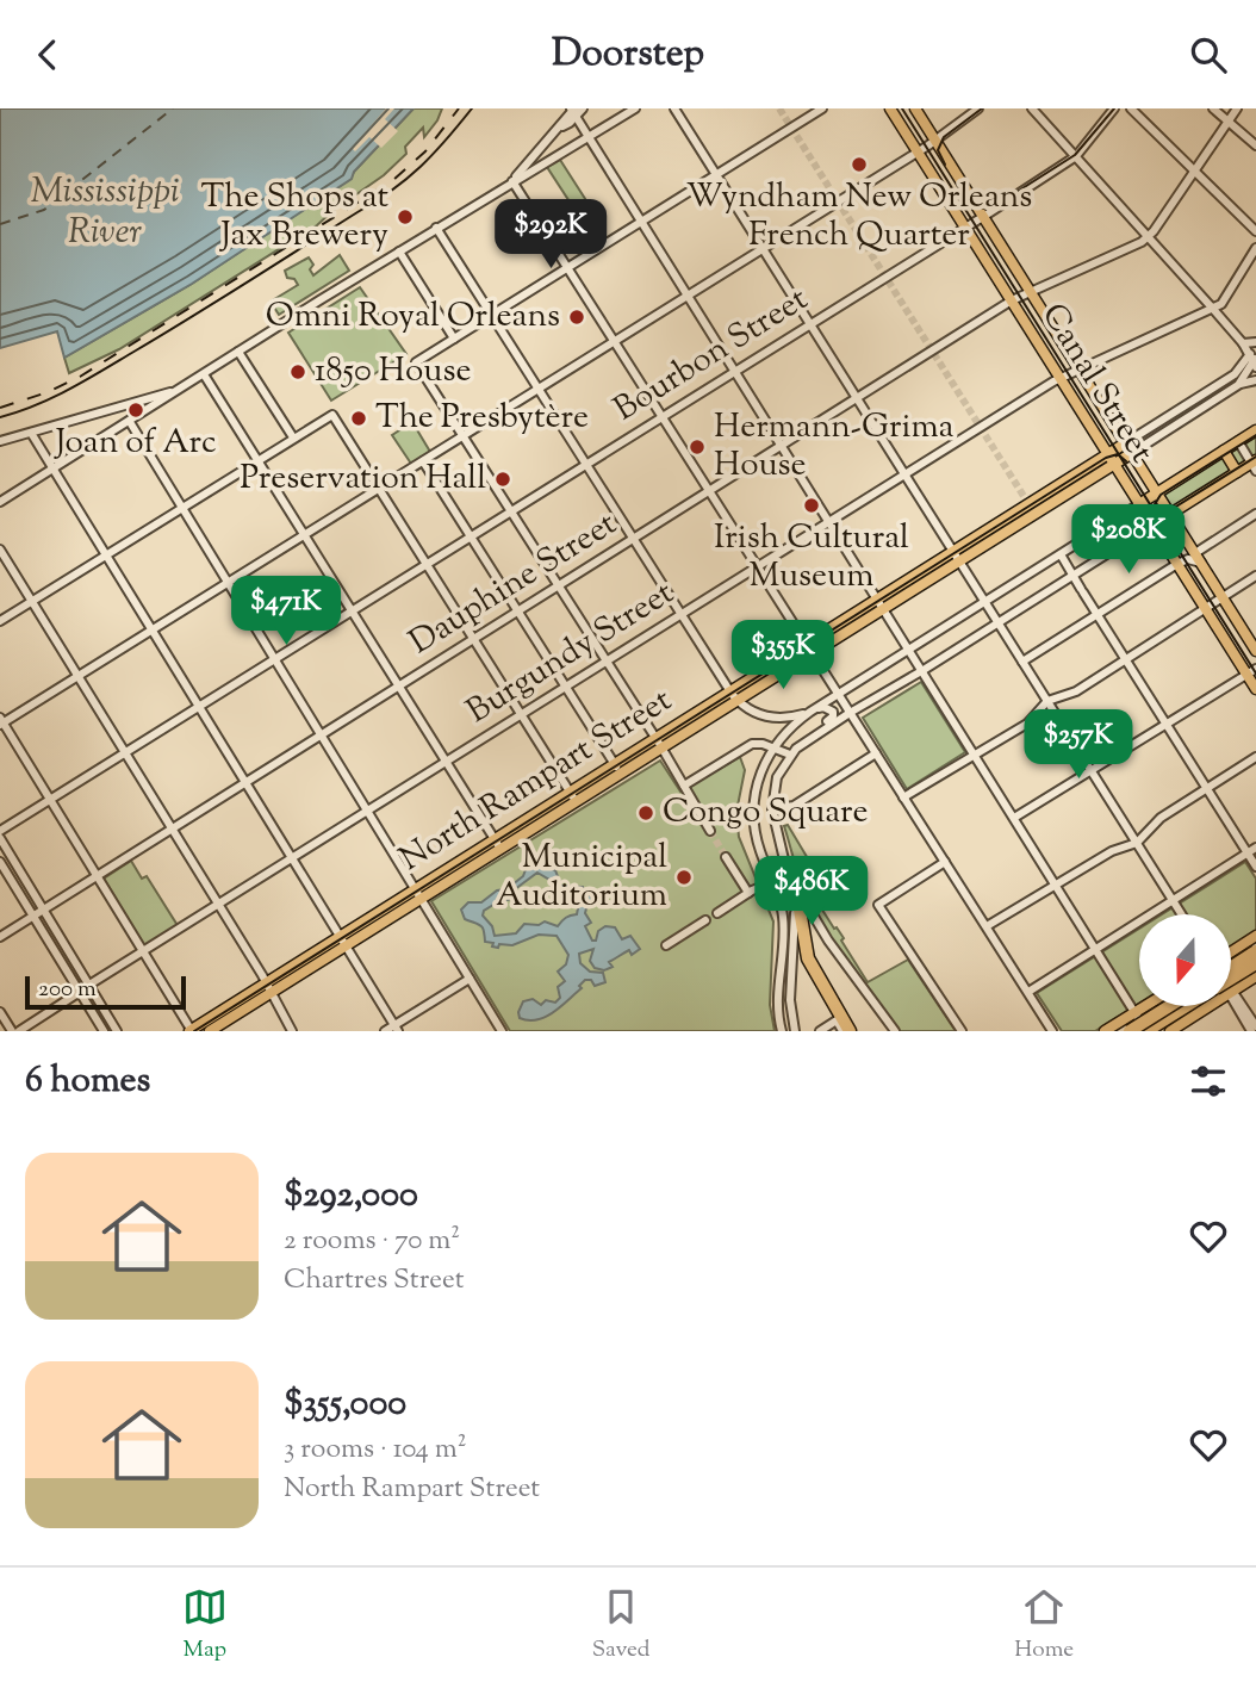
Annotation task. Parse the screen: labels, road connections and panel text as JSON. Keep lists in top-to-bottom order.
{
  "streets": {
    "main road": ["Canal Street", "North Rampart Street"],
    "street": ["Bourbon Street", "Dauphine Street", "Burgundy Street"]
  },
  "crossings": [
    ["Bourbon Street", "Canal Street"],
    ["Canal Street", "Dauphine Street"],
    ["Canal Street", "Burgundy Street"],
    ["Canal Street", "North Rampart Street"]
  ],
  "water": ["Mississippi River"],
  "places": [
    "Wyndham New Orleans French Quarter",
    "The Shops at Jax Brewery",
    "Omni Royal Orleans",
    "1850 House",
    "Joan of Arc",
    "The Presbytère",
    "Hermann-Grima House",
    "Preservation Hall",
    "Irish Cultural Museum",
    "Congo Square",
    "Municipal Auditorium"
  ],
  "scale_bar": "200 m",
  "north": "bottom",
  "page": {
    "header": "Doorstep",
    "price": [
      "$292K",
      "$208K",
      "$471K",
      "$355K",
      "$257K",
      "$486K"
    ],
    "scale": "200 m",
    "heading": "6 homes",
    "list": [
      {
        "name": "$292,000",
        "note": "2 rooms · 70 m² · Chartres Street"
      },
      {
        "name": "$355,000",
        "note": "3 rooms · 104 m² · North Rampart Street"
      }
    ],
    "tabs": ["Map", "Saved", "Home"]
  }
}
